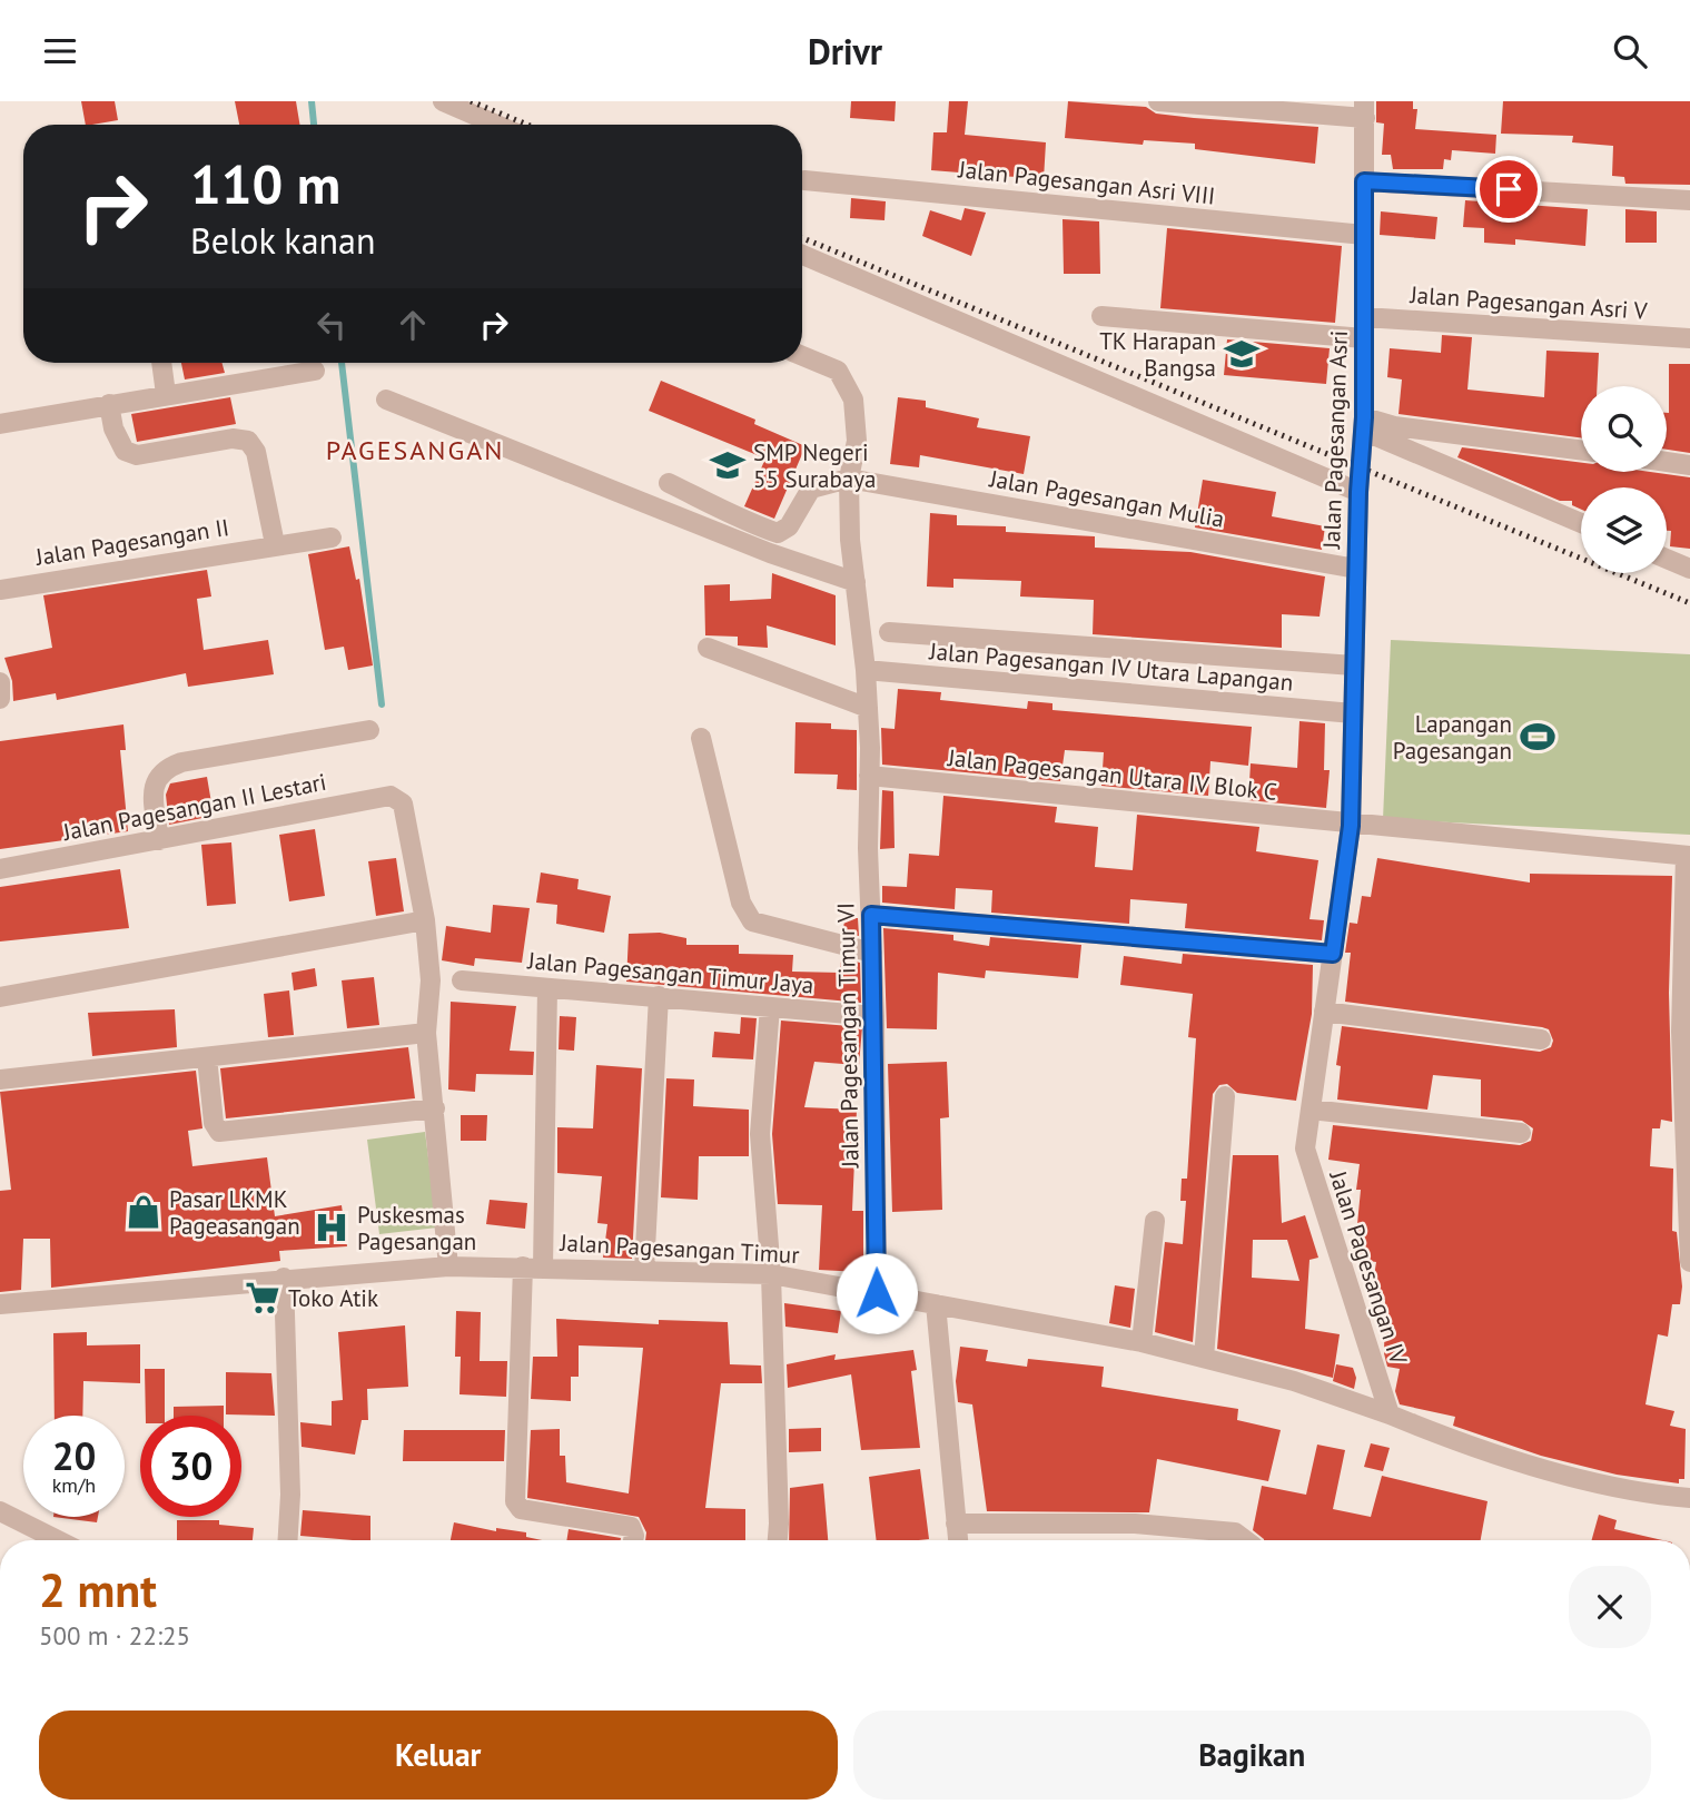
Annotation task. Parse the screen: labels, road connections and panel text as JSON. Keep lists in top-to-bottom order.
{
  "streets": {
    "street": [
      "Jalan Pagesangan Asri VIII",
      "Jalan Pagesangan Asri V",
      "Jalan Pagesangan Asri",
      "Jalan Pagesangan Mulia",
      "Jalan Pagesangan II",
      "Jalan Pagesangan IV Utara Lapangan",
      "Jalan Pagesangan Utara IV Blok C",
      "Jalan Pagesangan II Lestari",
      "Jalan Pagesangan Timur Jaya",
      "Jalan Pagesangan Timur VI",
      "Jalan Pagesangan Timur",
      "Jalan Pagesangan IV"
    ]
  },
  "crossings": [
    ["Jalan Pagesangan Asri VIII", "Jalan Pagesangan Asri"],
    ["Jalan Pagesangan Asri V", "Jalan Pagesangan Asri"],
    ["Jalan Pagesangan Asri", "Jalan Pagesangan Mulia"],
    ["Jalan Pagesangan Asri", "Jalan Pagesangan IV Utara Lapangan"],
    ["Jalan Pagesangan Asri", "Jalan Pagesangan Utara IV Blok C"],
    ["Jalan Pagesangan Asri", "Jalan Pagesangan IV"],
    ["Jalan Pagesangan Mulia", "Jalan Pagesangan Timur VI"],
    ["Jalan Pagesangan IV Utara Lapangan", "Jalan Pagesangan Timur VI"],
    ["Jalan Pagesangan Utara IV Blok C", "Jalan Pagesangan Timur VI"],
    ["Jalan Pagesangan Utara IV Blok C", "Jalan Pagesangan IV"],
    ["Jalan Pagesangan Timur Jaya", "Jalan Pagesangan Timur VI"],
    ["Jalan Pagesangan Timur VI", "Jalan Pagesangan Timur"],
    ["Jalan Pagesangan Timur", "Jalan Pagesangan IV"]
  ],
  "districts": ["PAGESANGAN"],
  "places": {
    "school or university": ["TK Harapan Bangsa", "SMP Negeri 55 Surabaya"],
    "sports": ["Lapangan Pagesangan"],
    "shop": ["Pasar LKMK Pageasangan"],
    "hospital": ["Puskesmas Pagesangan"],
    "supermarket": ["Toko Atik"]
  },
  "page": {
    "header": "Drivr",
    "turn": ["110 m", "Belok kanan"],
    "speed": "20 km/h",
    "limit": "30",
    "heading": ["2 mnt", "500 m · 22:25"],
    "buttons": ["Keluar", "Bagikan"]
  }
}
